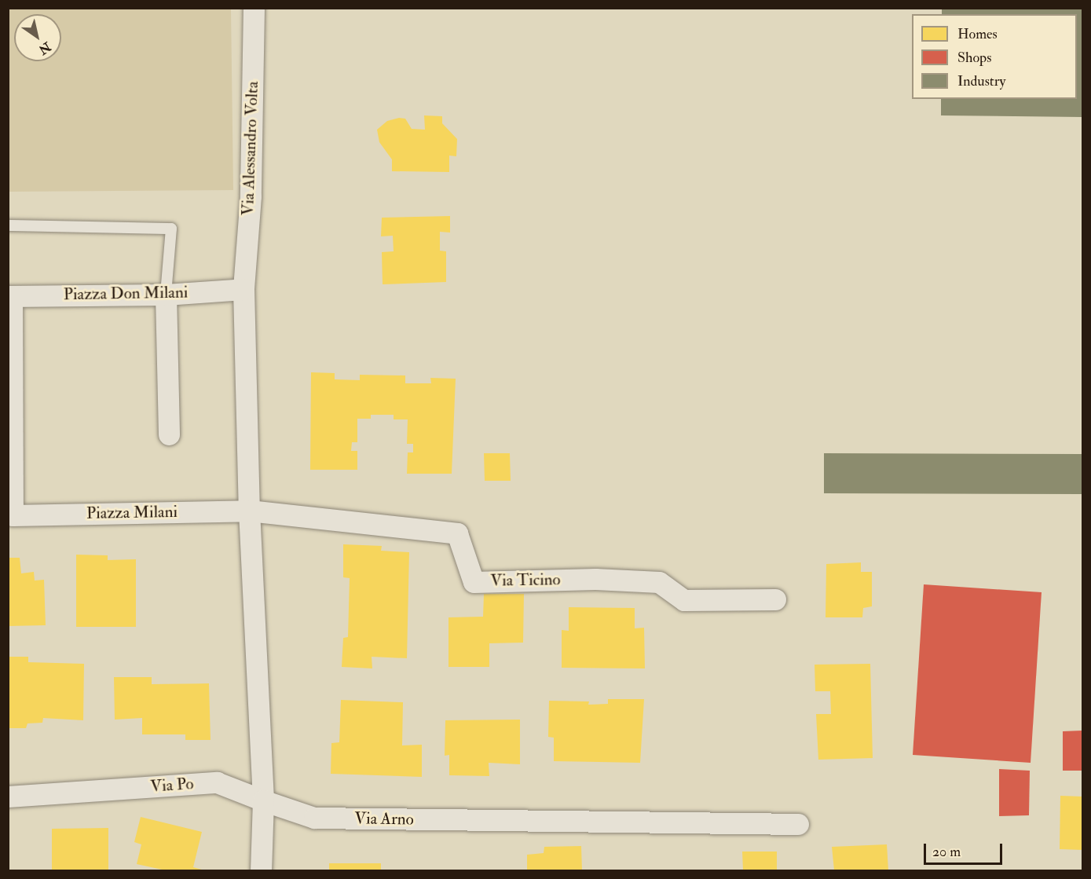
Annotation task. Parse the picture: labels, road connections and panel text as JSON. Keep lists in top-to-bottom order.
{
  "streets": {
    "street": [
      "Via Alessandro Volta",
      "Piazza Don Milani",
      "Piazza Milani",
      "Via Ticino",
      "Via Po",
      "Via Arno"
    ]
  },
  "crossings": [
    ["Via Alessandro Volta", "Piazza Don Milani"],
    ["Piazza Don Milani", "Piazza Milani"],
    ["Piazza Milani", "Via Ticino"],
    ["Via Po", "Via Arno"]
  ],
  "legend": ["Homes", "Shops", "Industry"],
  "scale_bar": "20 m",
  "north": "bottom right"
}
